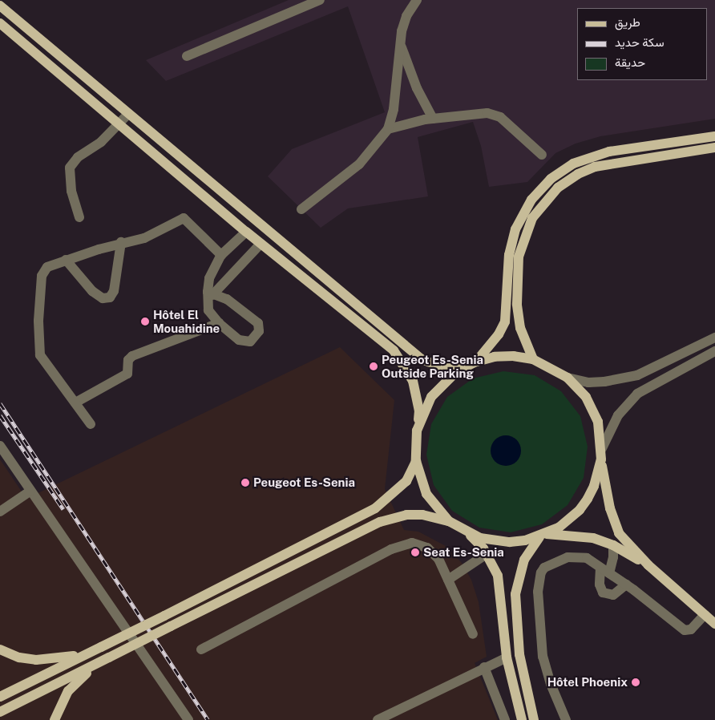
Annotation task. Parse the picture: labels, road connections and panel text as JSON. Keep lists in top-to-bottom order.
{
  "places": [
    "Hôtel El Mouahidine",
    "Peugeot Es-Senia Outside Parking",
    "Peugeot Es-Senia",
    "Seat Es-Senia",
    "Hôtel Phoenix"
  ],
  "legend": ["طريق", "سكة حديد", "حديقة"]
}
